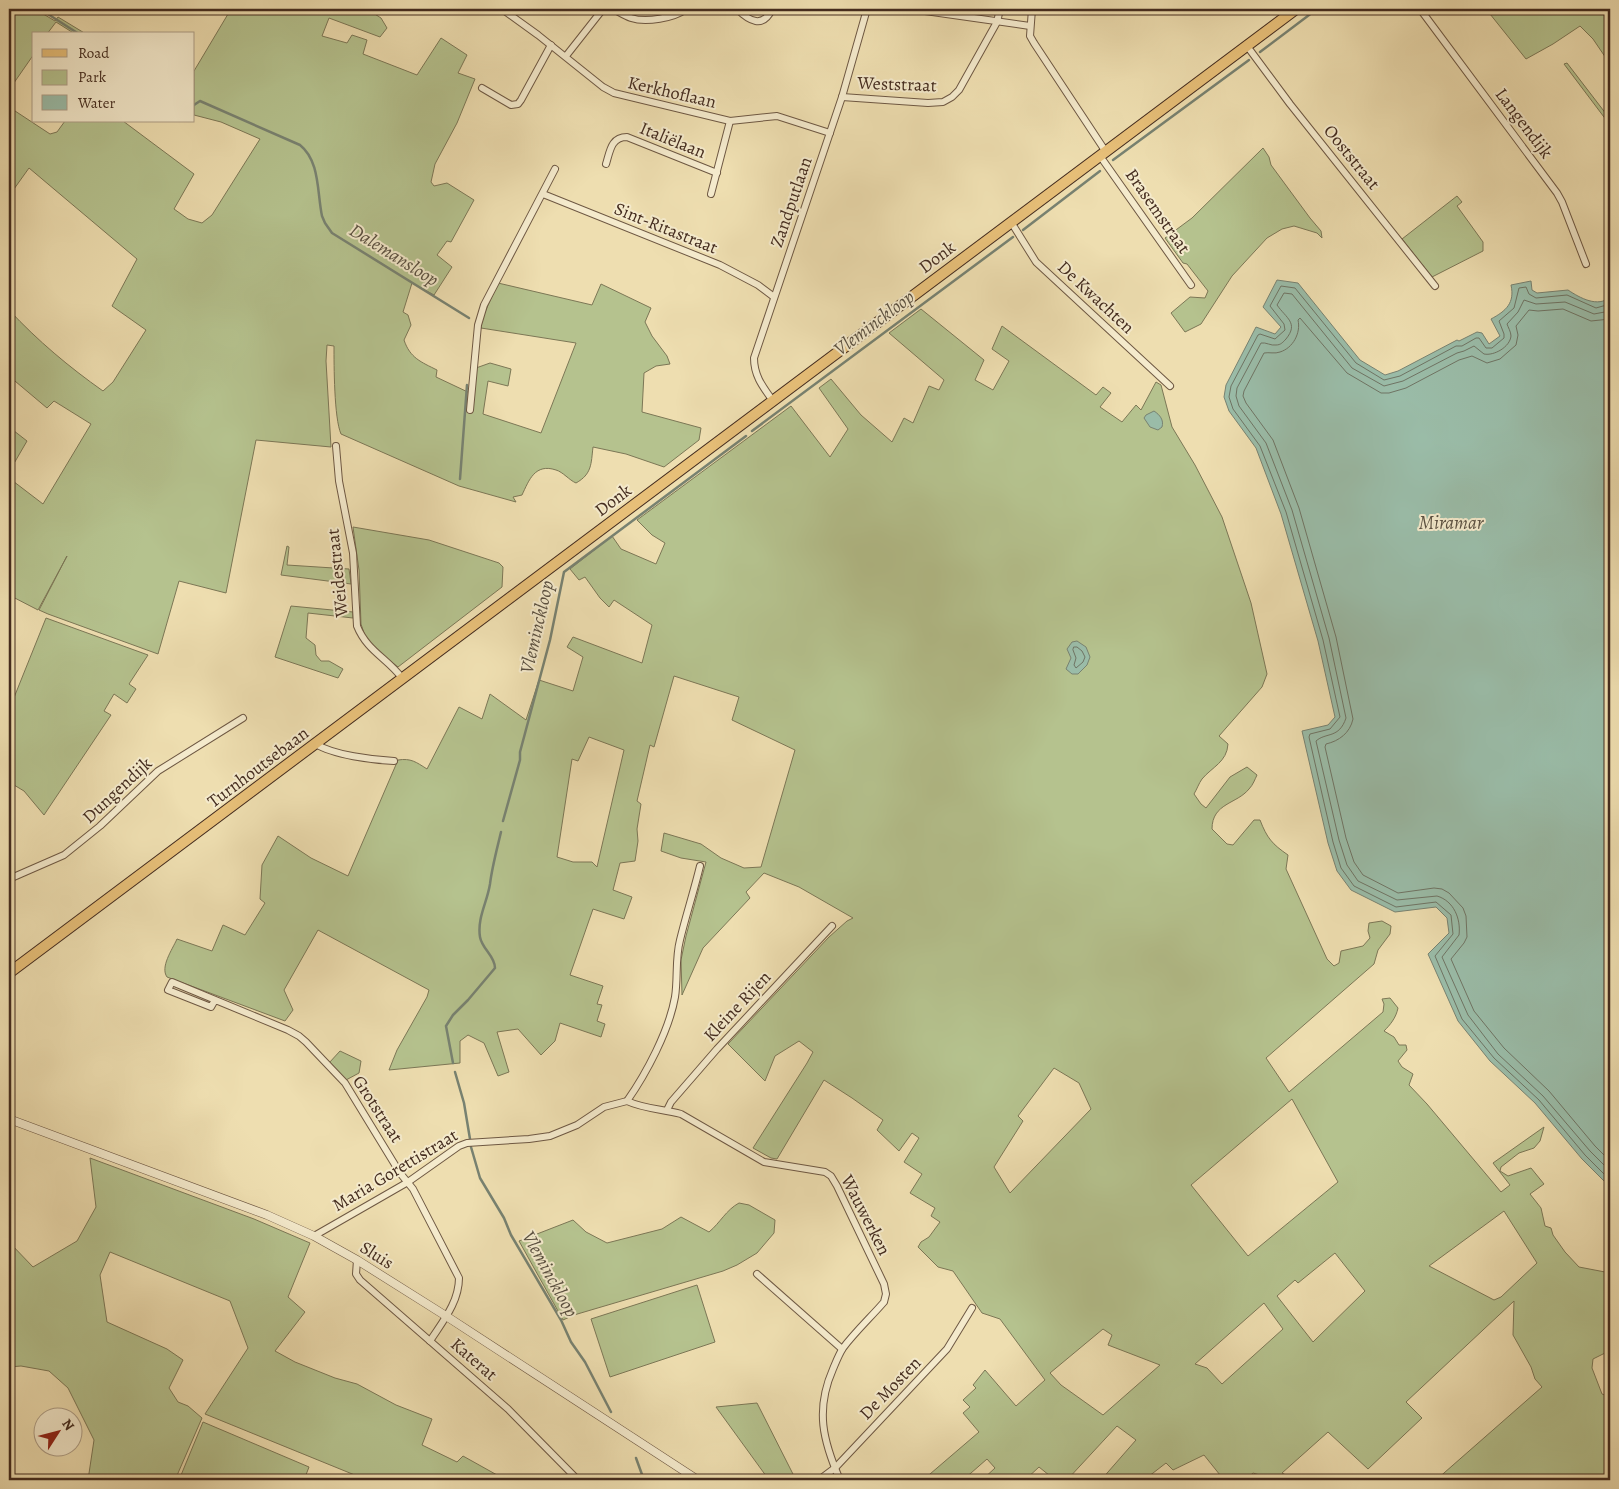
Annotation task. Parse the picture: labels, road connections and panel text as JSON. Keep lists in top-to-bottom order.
{
  "streets": {
    "main road": ["Donk", "Turnhoutsebaan"],
    "street": [
      "Weststraat",
      "Kerkhoflaan",
      "Langendijk",
      "Italiëlaan",
      "Ooststraat",
      "Zandputlaan",
      "Brasemstraat",
      "Sint-Ritastraat",
      "De Kwachten",
      "Weidestraat",
      "Dungendijk",
      "Kleine Rijen",
      "Grotstraat",
      "Maria Gorettistraat",
      "Wauwerken",
      "Sluis",
      "Katerat",
      "De Mosten"
    ]
  },
  "crossings": [
    ["Weststraat", "Zandputlaan"],
    ["Kerkhoflaan", "Italiëlaan"],
    ["Kerkhoflaan", "Zandputlaan"],
    ["Ooststraat", "Donk"],
    ["Zandputlaan", "Sint-Ritastraat"],
    ["Zandputlaan", "Donk"],
    ["Brasemstraat", "Donk"],
    ["Donk", "De Kwachten"],
    ["Donk", "Turnhoutsebaan"],
    ["Weidestraat", "Turnhoutsebaan"],
    ["Kleine Rijen", "Wauwerken"],
    ["Grotstraat", "Maria Gorettistraat"],
    ["Grotstraat", "Sluis"],
    ["Grotstraat", "Katerat"],
    ["Maria Gorettistraat", "Wauwerken"],
    ["Maria Gorettistraat", "Sluis"],
    ["Wauwerken", "De Mosten"],
    ["Sluis", "Katerat"]
  ],
  "water": ["Dalemansloop", "Vleminckloop", "Miramar"],
  "legend": ["Road", "Park", "Water"],
  "north": "top right"
}
